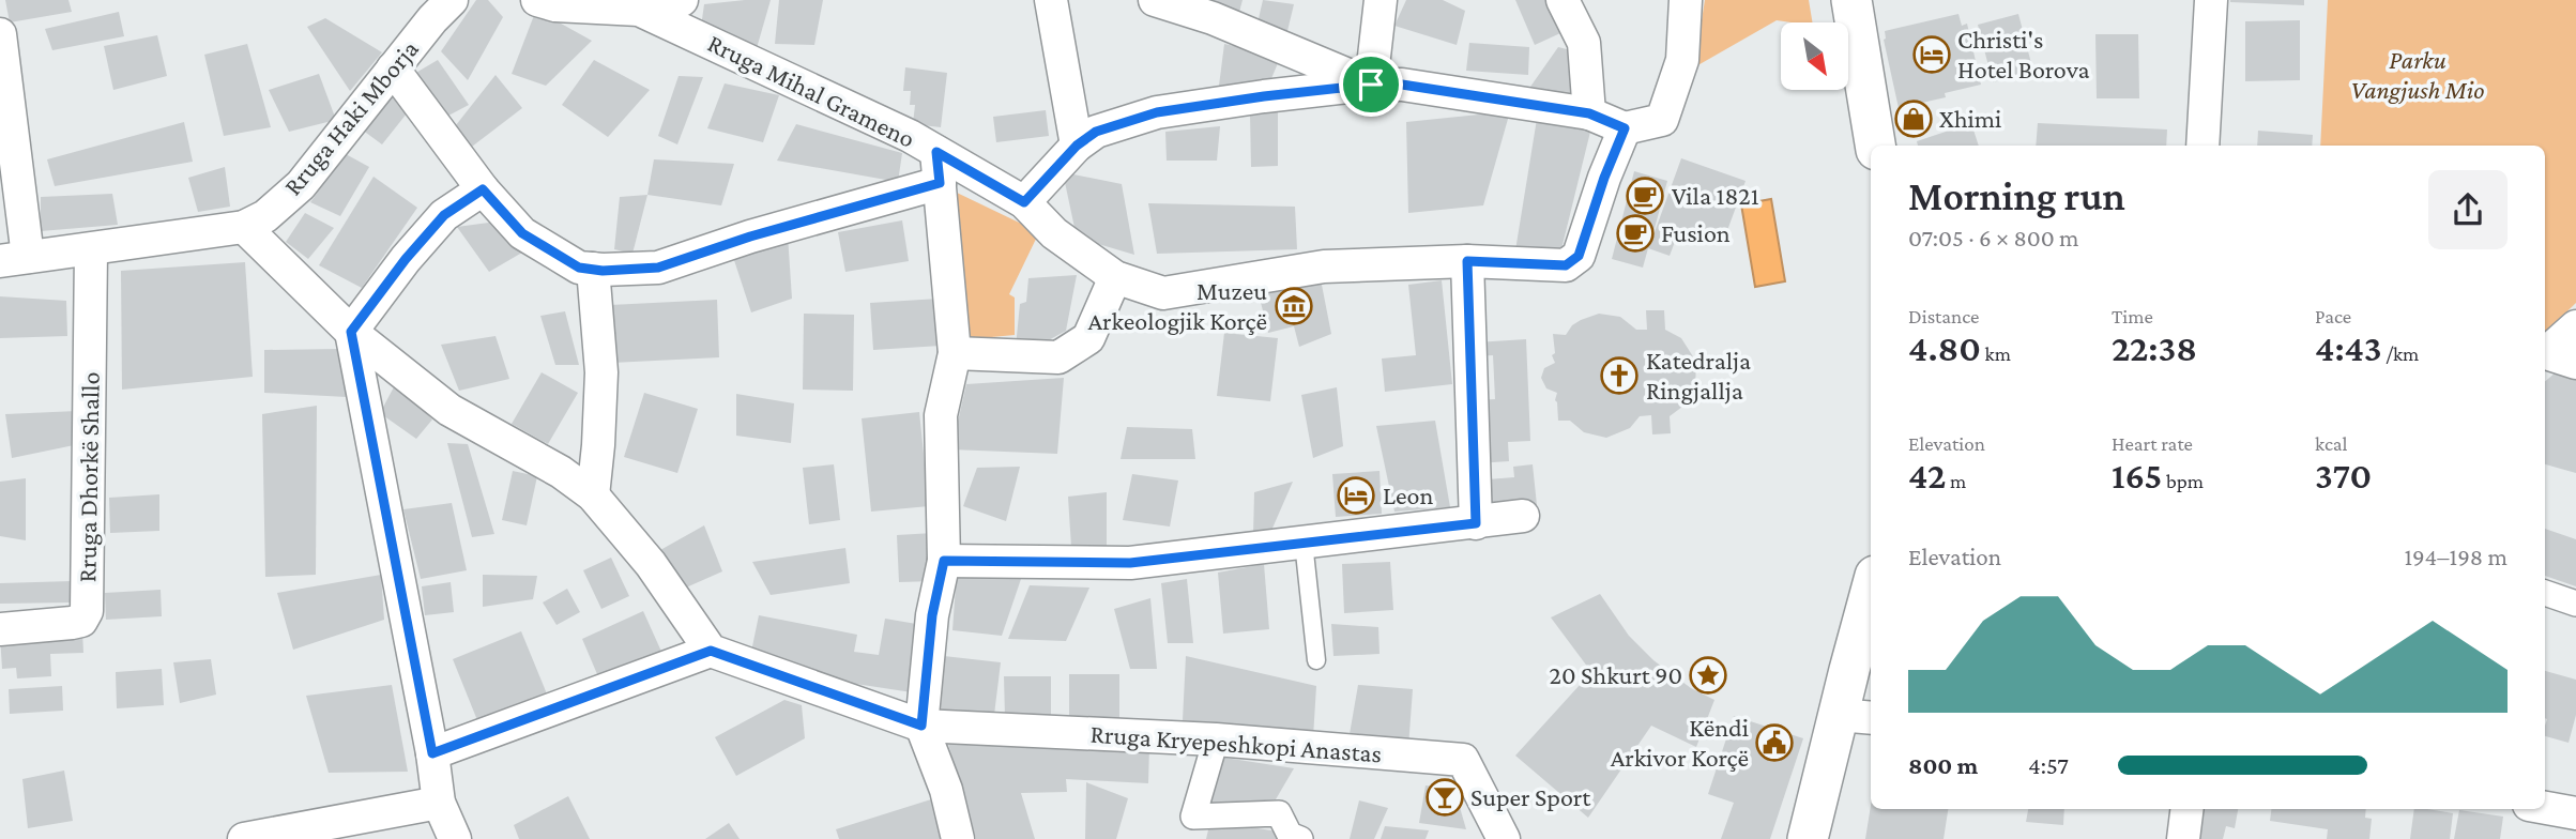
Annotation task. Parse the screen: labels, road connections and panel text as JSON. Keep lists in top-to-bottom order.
{
  "streets": {
    "street": [
      "Rruga Mihal Grameno",
      "Rruga Haki Mborja",
      "Rruga Dhorkë Shallo",
      "Rruga Kryepeshkopi Anastas"
    ]
  },
  "parks": ["Parku Vangjush Mio"],
  "places": {
    "hotel": ["Christi's Hotel Borova", "Leon"],
    "shop": ["Xhimi"],
    "cafe": ["Vila 1821", "Fusion"],
    "museum": ["Muzeu Arkeologjik Korçë"],
    "church": ["Katedralja Ringjallja"],
    "place": ["20 Shkurt 90"],
    "public building": ["Këndi Arkivor Korçë"],
    "bar": ["Super Sport"]
  },
  "north": "bottom right",
  "page": {
    "heading": ["Morning run", "07:05 · 6 × 800 m"],
    "stats": [
      ["Distance", "4.80 km"],
      ["Time", "22:38"],
      ["Pace", "4:43 /km"],
      ["Elevation", "42 m"],
      ["Heart rate", "165 bpm"],
      ["kcal", "370"]
    ],
    "chart": ["Elevation", "194–198 m"],
    "list": [
      {
        "name": "800 m",
        "note": "4:57"
      }
    ]
  }
}
